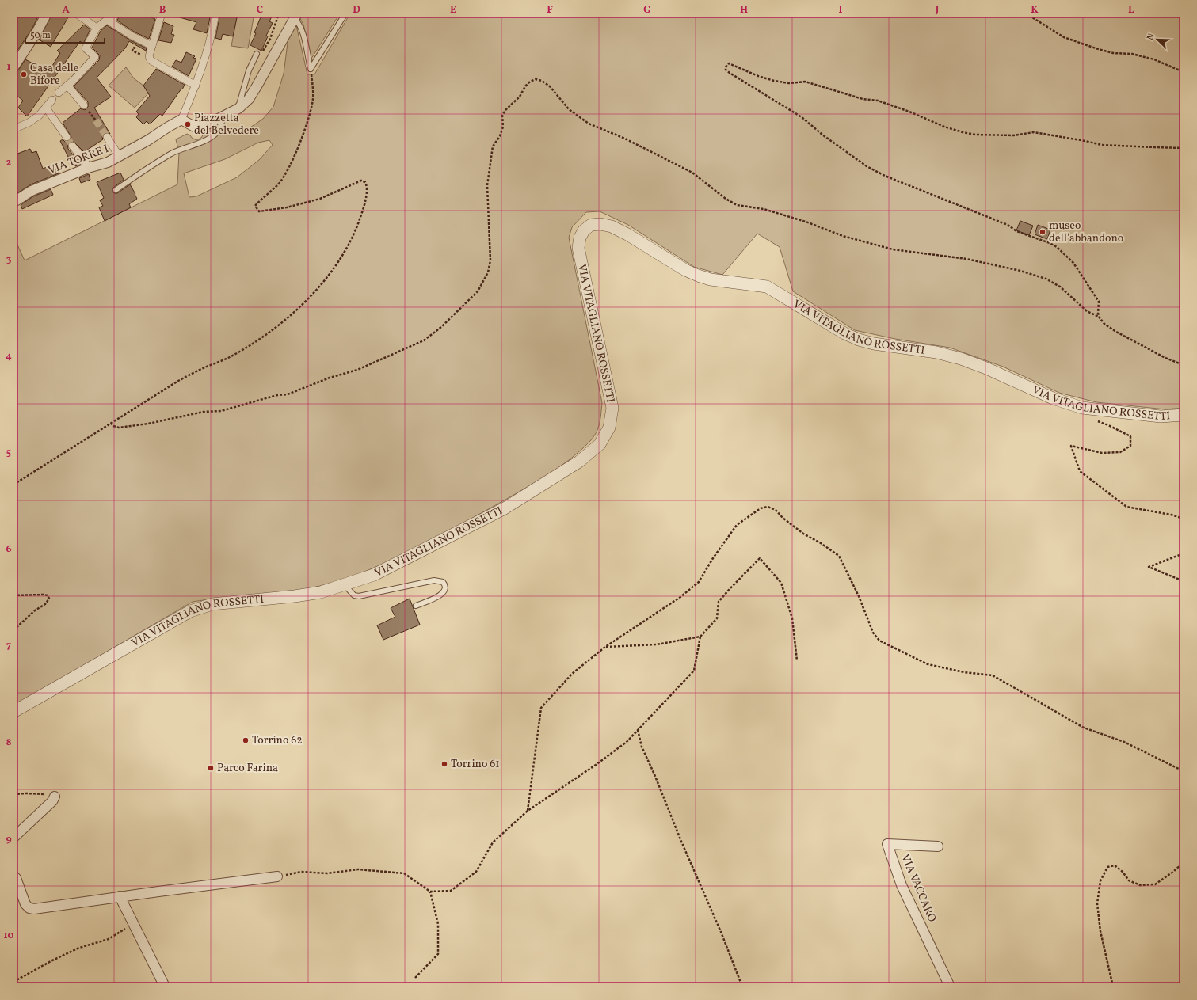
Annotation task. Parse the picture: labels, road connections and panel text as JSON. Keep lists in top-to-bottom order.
{
  "streets": {
    "street": ["VIA TORRE I", "VIA VITAGLIANO ROSSETTI", "VIA VACCARO"]
  },
  "places": [
    "Casa delle Bifore",
    "Piazzetta del Belvedere",
    "museo dell'abbandono",
    "Torrino 62",
    "Torrino 61",
    "Parco Farina"
  ],
  "scale_bar": "50 m",
  "north": "top left",
  "grid": {
    "columns": [
      "A",
      "B",
      "C",
      "D",
      "E",
      "F",
      "G",
      "H",
      "I",
      "J",
      "K",
      "L"
    ],
    "rows": [
      "1",
      "2",
      "3",
      "4",
      "5",
      "6",
      "7",
      "8",
      "9",
      "10"
    ]
  }
}
